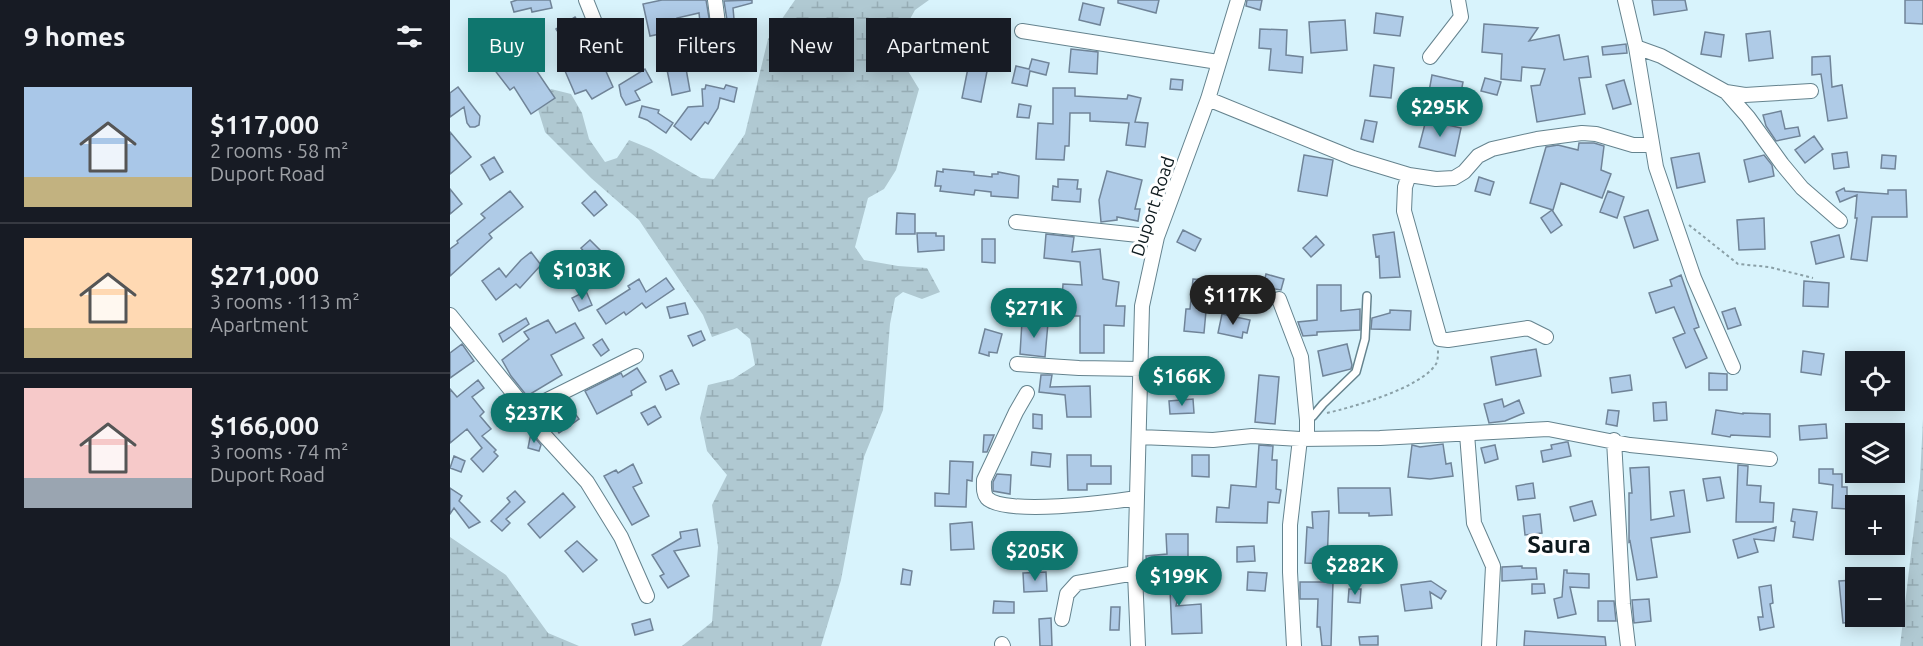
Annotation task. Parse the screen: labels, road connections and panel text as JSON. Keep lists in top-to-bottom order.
{
  "streets": {
    "street": ["Duport Road"]
  },
  "districts": ["Saura"],
  "page": {
    "heading": "9 homes",
    "chip": [
      "Buy",
      "Rent",
      "Filters",
      "New",
      "Apartment"
    ],
    "list": [
      {
        "name": "$117,000",
        "note": "2 rooms · 58 m² · Duport Road"
      },
      {
        "name": "$271,000",
        "note": "3 rooms · 113 m² · Apartment"
      },
      {
        "name": "$166,000",
        "note": "3 rooms · 74 m² · Duport Road"
      }
    ],
    "price": [
      "$295K",
      "$103K",
      "$117K",
      "$271K",
      "$166K",
      "$237K",
      "$205K",
      "$282K",
      "$199K"
    ],
    "map_buttons": ["+", "−"]
  }
}
